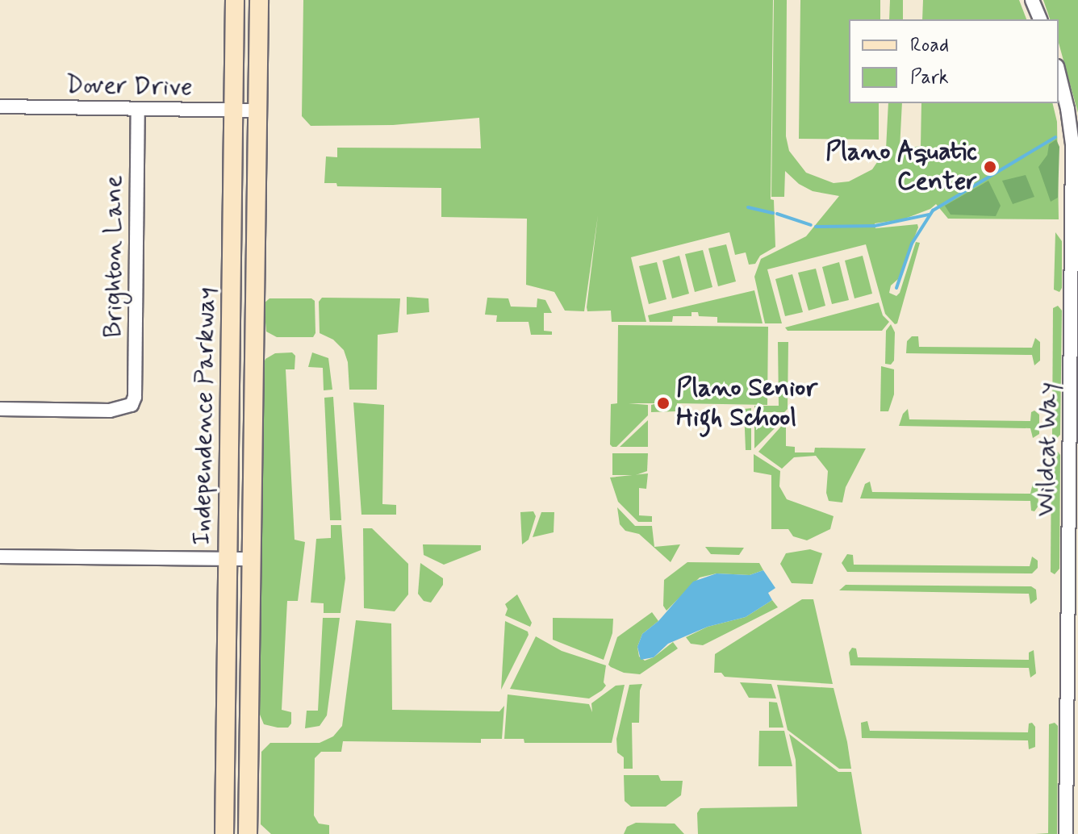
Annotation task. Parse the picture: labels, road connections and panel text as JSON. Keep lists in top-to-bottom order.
{
  "streets": {
    "main road": ["Independence Parkway"],
    "street": ["Dover Drive", "Brighton Lane", "Wildcat Way"]
  },
  "crossings": [
    ["Dover Drive", "Brighton Lane"],
    ["Dover Drive", "Independence Parkway"]
  ],
  "places": ["Plano Aquatic Center", "Plano Senior High School"],
  "legend": ["Road", "Park"]
}
